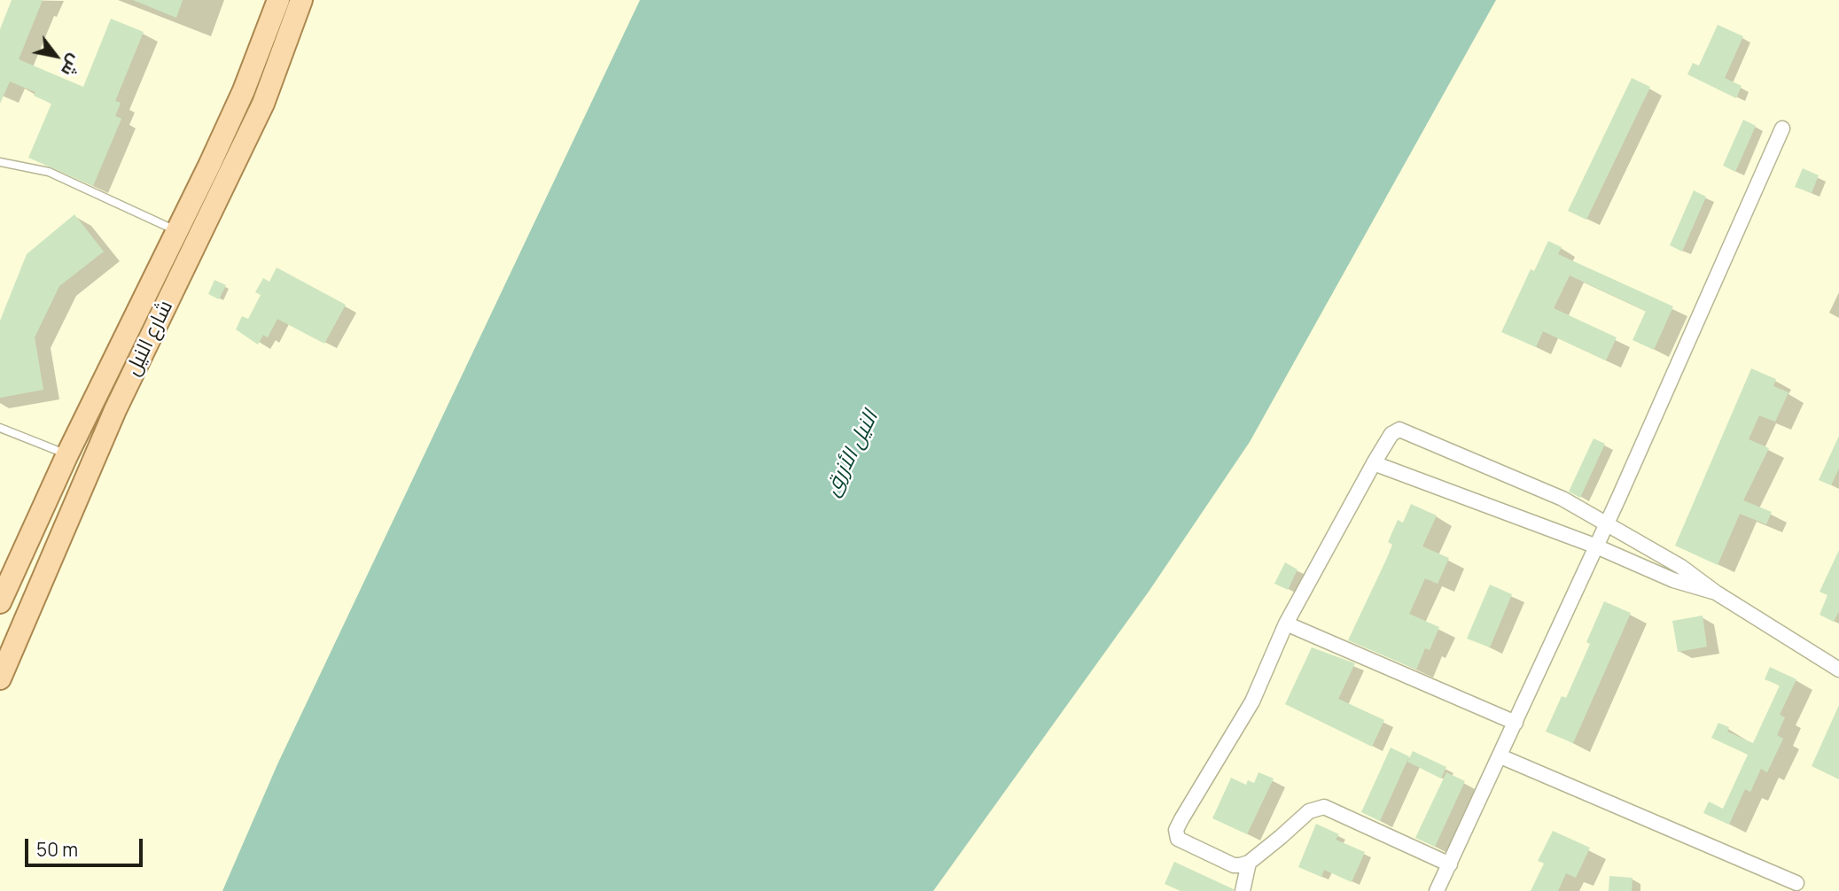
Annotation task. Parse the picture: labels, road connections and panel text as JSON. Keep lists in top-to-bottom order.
{
  "streets": {
    "main road": ["شارع النيل"]
  },
  "water": ["النيل الأزرق"],
  "scale_bar": "50 m",
  "north": "bottom right"
}
